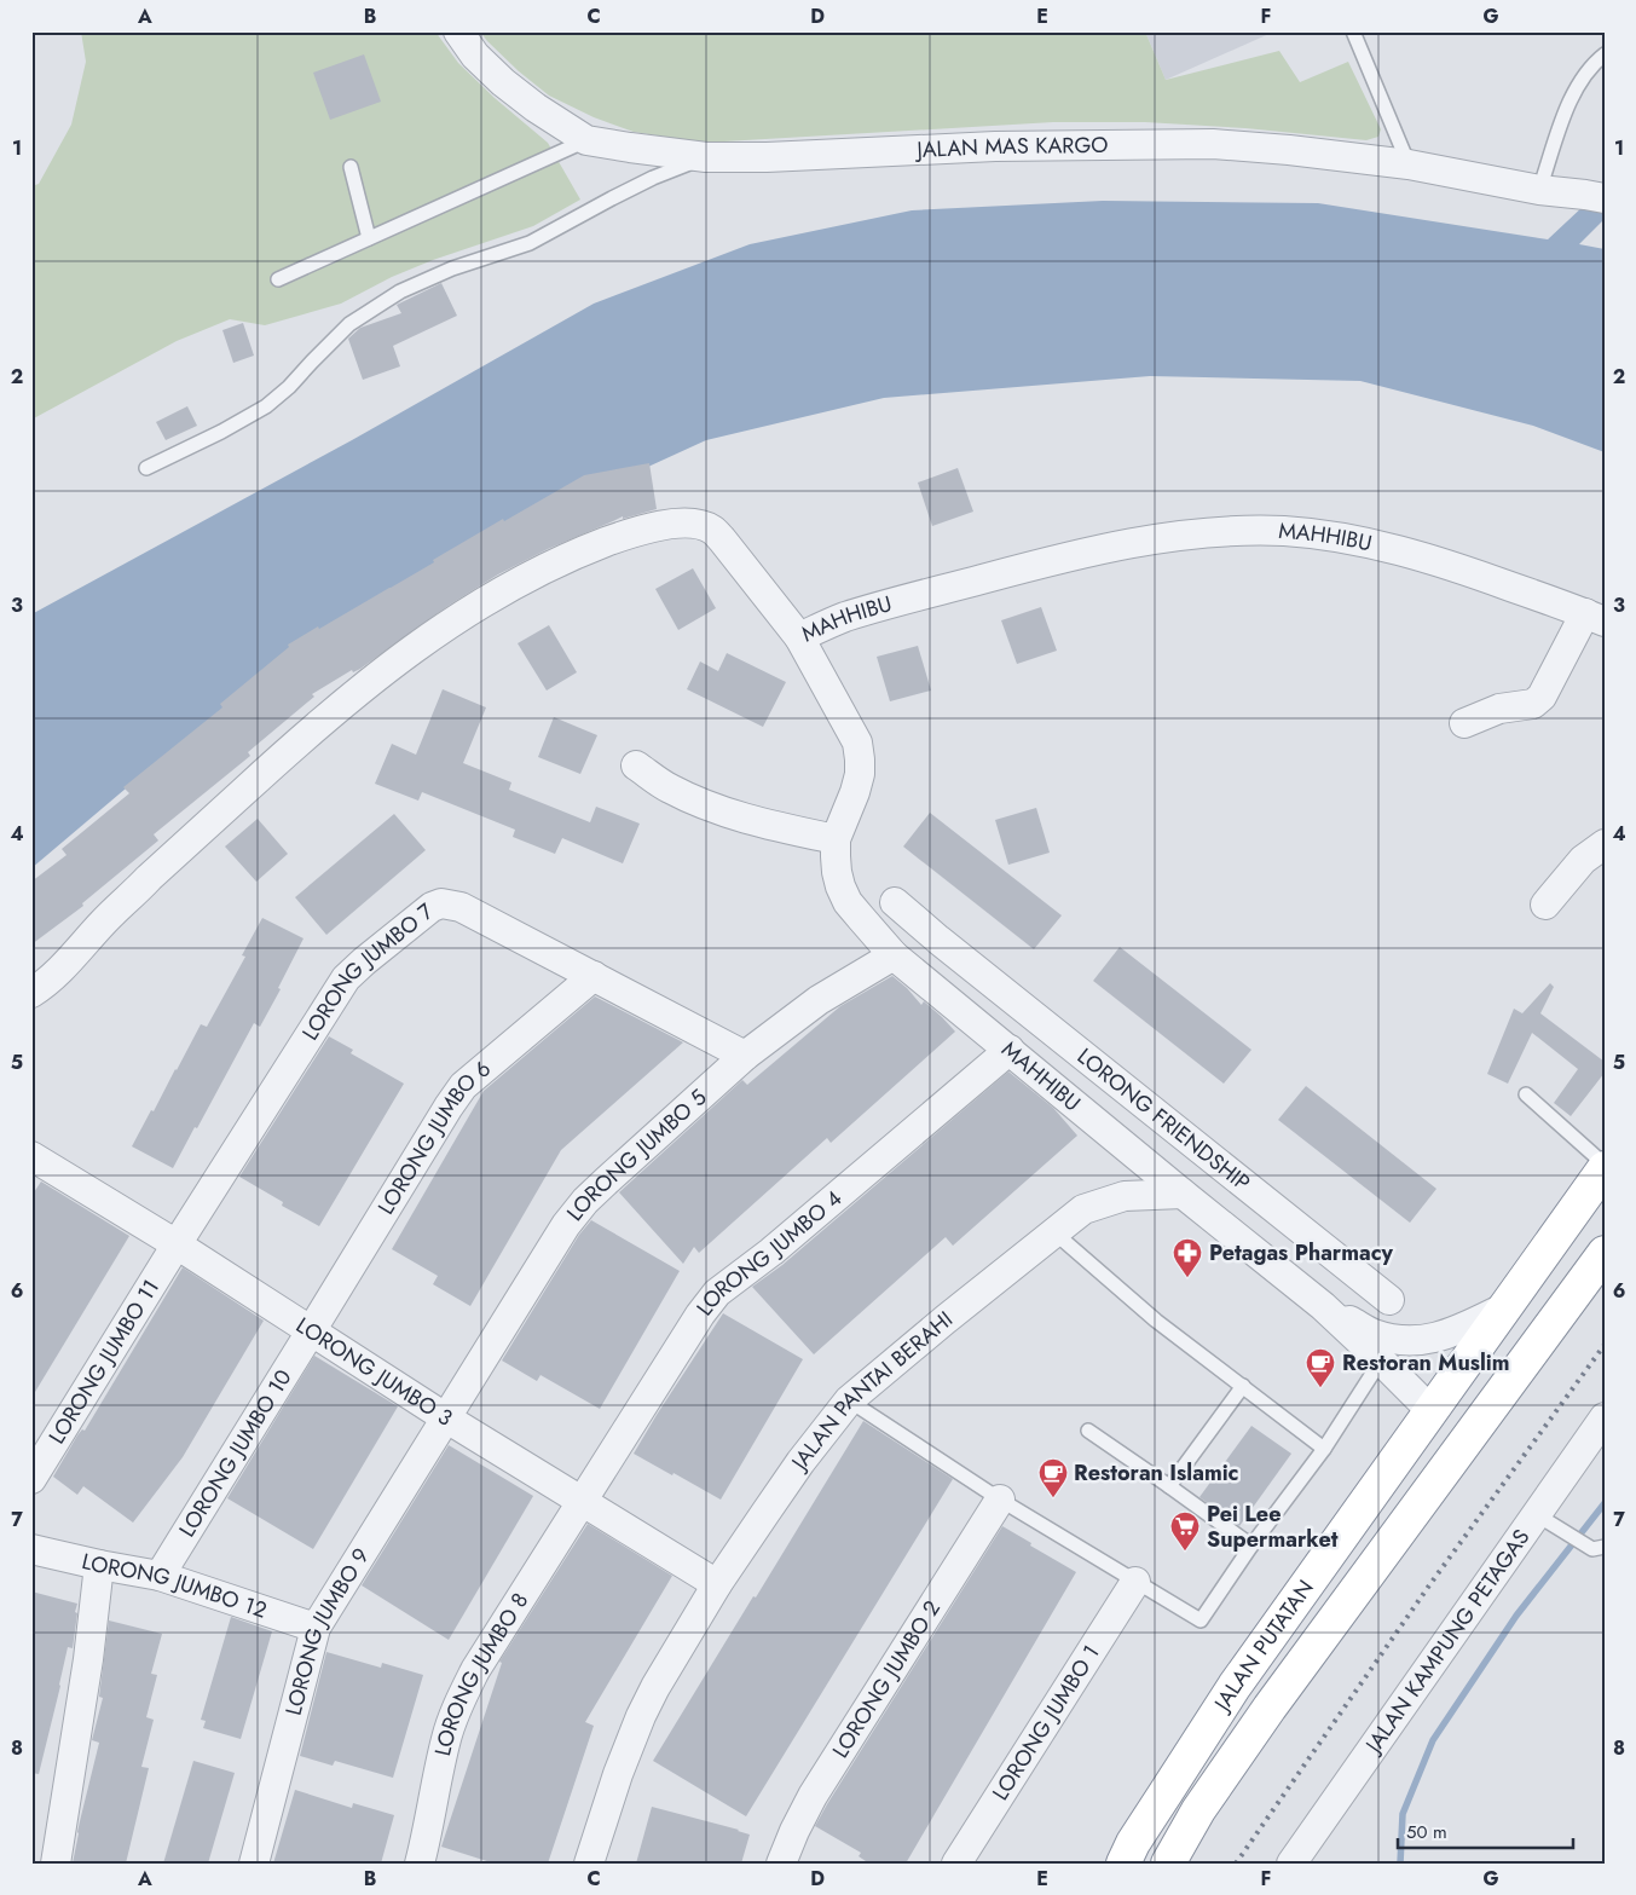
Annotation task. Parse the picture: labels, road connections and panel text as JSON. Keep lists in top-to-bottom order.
{
  "streets": {
    "highway": ["JALAN PUTATAN"],
    "street": [
      "JALAN MAS KARGO",
      "MAHHIBU",
      "LORONG JUMBO 7",
      "LORONG FRIENDSHIP",
      "LORONG JUMBO 6",
      "LORONG JUMBO 5",
      "LORONG JUMBO 4",
      "LORONG JUMBO 11",
      "LORONG JUMBO 3",
      "JALAN PANTAI BERAHI",
      "LORONG JUMBO 10",
      "LORONG JUMBO 12",
      "LORONG JUMBO 9",
      "JALAN KAMPUNG PETAGAS",
      "LORONG JUMBO 8",
      "LORONG JUMBO 2",
      "LORONG JUMBO 1"
    ]
  },
  "crossings": [
    ["MAHHIBU", "LORONG JUMBO 5"],
    ["MAHHIBU", "LORONG JUMBO 4"],
    ["MAHHIBU", "JALAN PANTAI BERAHI"],
    ["LORONG JUMBO 7", "LORONG JUMBO 6"],
    ["LORONG JUMBO 7", "LORONG JUMBO 5"],
    ["LORONG JUMBO 7", "LORONG JUMBO 11"],
    ["LORONG JUMBO 7", "LORONG JUMBO 3"],
    ["LORONG JUMBO 6", "LORONG JUMBO 3"],
    ["LORONG JUMBO 6", "LORONG JUMBO 10"],
    ["LORONG JUMBO 5", "LORONG JUMBO 3"],
    ["LORONG JUMBO 5", "LORONG JUMBO 9"],
    ["LORONG JUMBO 4", "LORONG JUMBO 3"],
    ["LORONG JUMBO 4", "LORONG JUMBO 8"],
    ["LORONG JUMBO 11", "LORONG JUMBO 3"],
    ["LORONG JUMBO 3", "JALAN PANTAI BERAHI"],
    ["LORONG JUMBO 3", "LORONG JUMBO 10"],
    ["LORONG JUMBO 3", "LORONG JUMBO 9"],
    ["LORONG JUMBO 3", "LORONG JUMBO 8"],
    ["LORONG JUMBO 10", "LORONG JUMBO 12"],
    ["LORONG JUMBO 12", "LORONG JUMBO 9"]
  ],
  "places": {
    "pharmacy": ["Petagas Pharmacy"],
    "cafe": ["Restoran Muslim", "Restoran Islamic"],
    "supermarket": ["Pei Lee Supermarket"]
  },
  "scale_bar": "50 m",
  "grid": {
    "columns": [
      "A",
      "B",
      "C",
      "D",
      "E",
      "F",
      "G"
    ],
    "rows": [
      "1",
      "2",
      "3",
      "4",
      "5",
      "6",
      "7",
      "8"
    ]
  }
}
